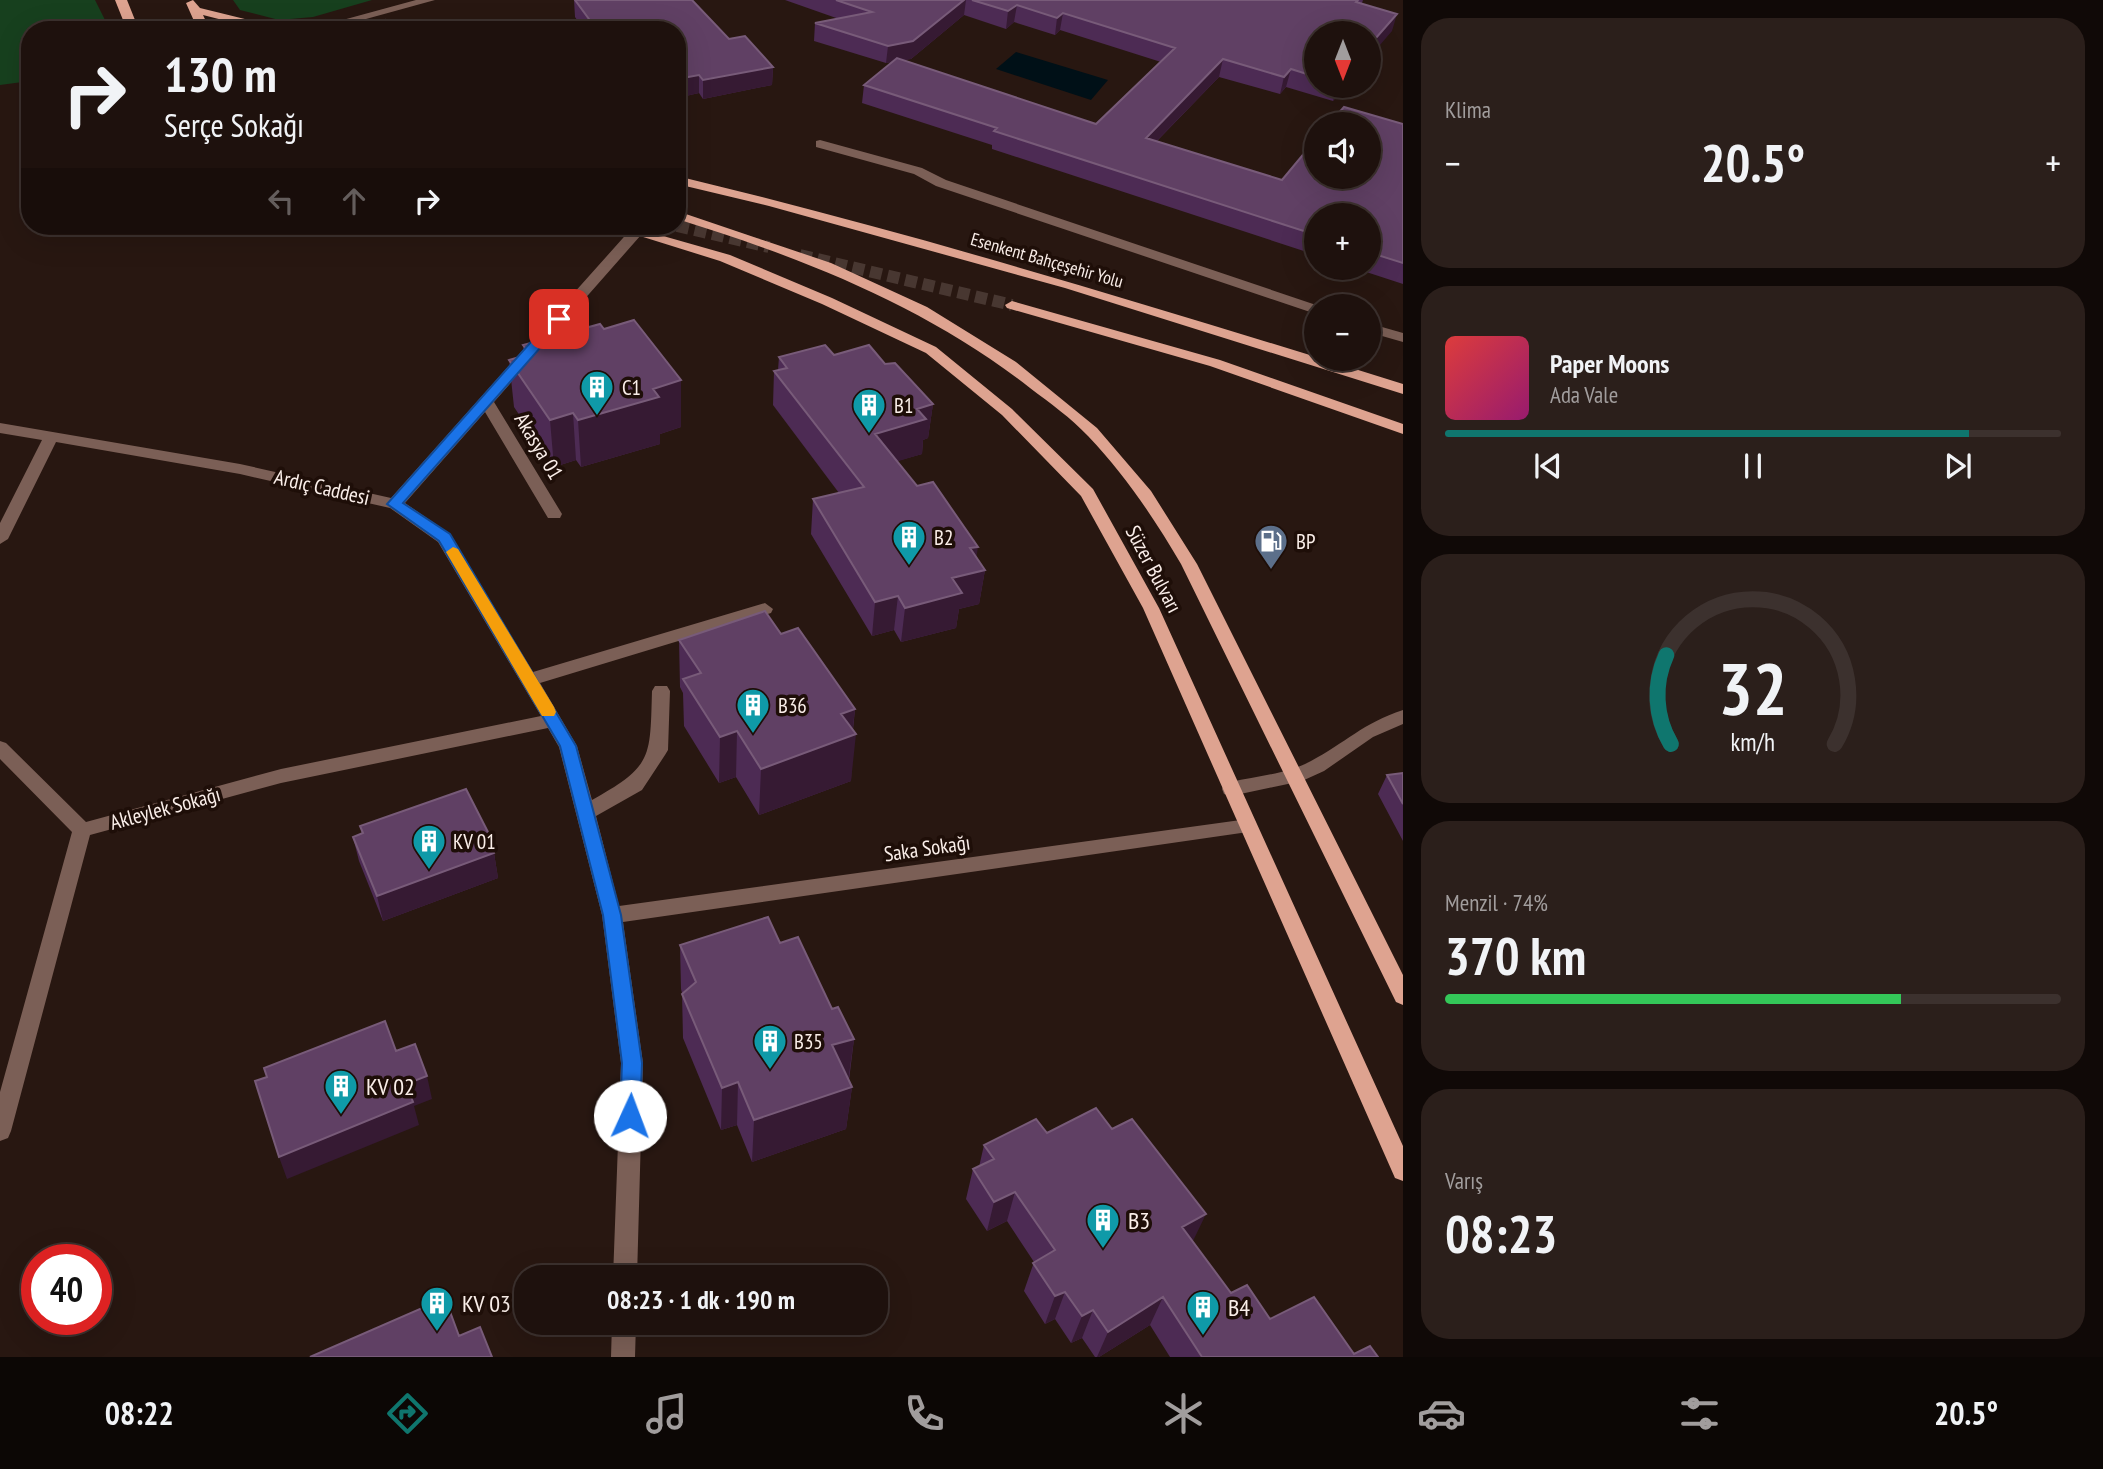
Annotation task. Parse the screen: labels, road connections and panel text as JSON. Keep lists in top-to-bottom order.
{
  "streets": {
    "main road": ["Esenkent Bahçeşehir Yolu", "Süzer Bulvarı"],
    "street": [
      "Akasya 01",
      "Ardıç Caddesi",
      "Akleylek Sokağı",
      "Saka Sokağı"
    ]
  },
  "crossings": [
    ["Ardıç Caddesi", "Akleylek Sokağı"],
    ["Ardıç Caddesi", "Saka Sokağı"],
    ["Süzer Bulvarı", "Saka Sokağı"]
  ],
  "places": {
    "building": [
      "C1",
      "B1",
      "B2",
      "B36",
      "KV 01",
      "B35",
      "KV 02",
      "B3",
      "KV 03",
      "B4"
    ],
    "fuel station": ["BP"]
  },
  "north": "bottom",
  "page": {
    "tile": [
      "Klima",
      ["Menzil · 74%", "370 km"],
      ["Varış", "08:23"]
    ],
    "map_buttons": ["+", "−"],
    "turn": ["130 m", "Serçe Sokağı"],
    "heat": ["−", "20.5°", "+"],
    "song": ["Paper Moons", "Ada Vale"],
    "limit": "40",
    "trip": "08:23 · 1 dk · 190 m",
    "tabs": ["08:22", "20.5°"],
    "gauge": ["32", "km/h"]
  }
}
